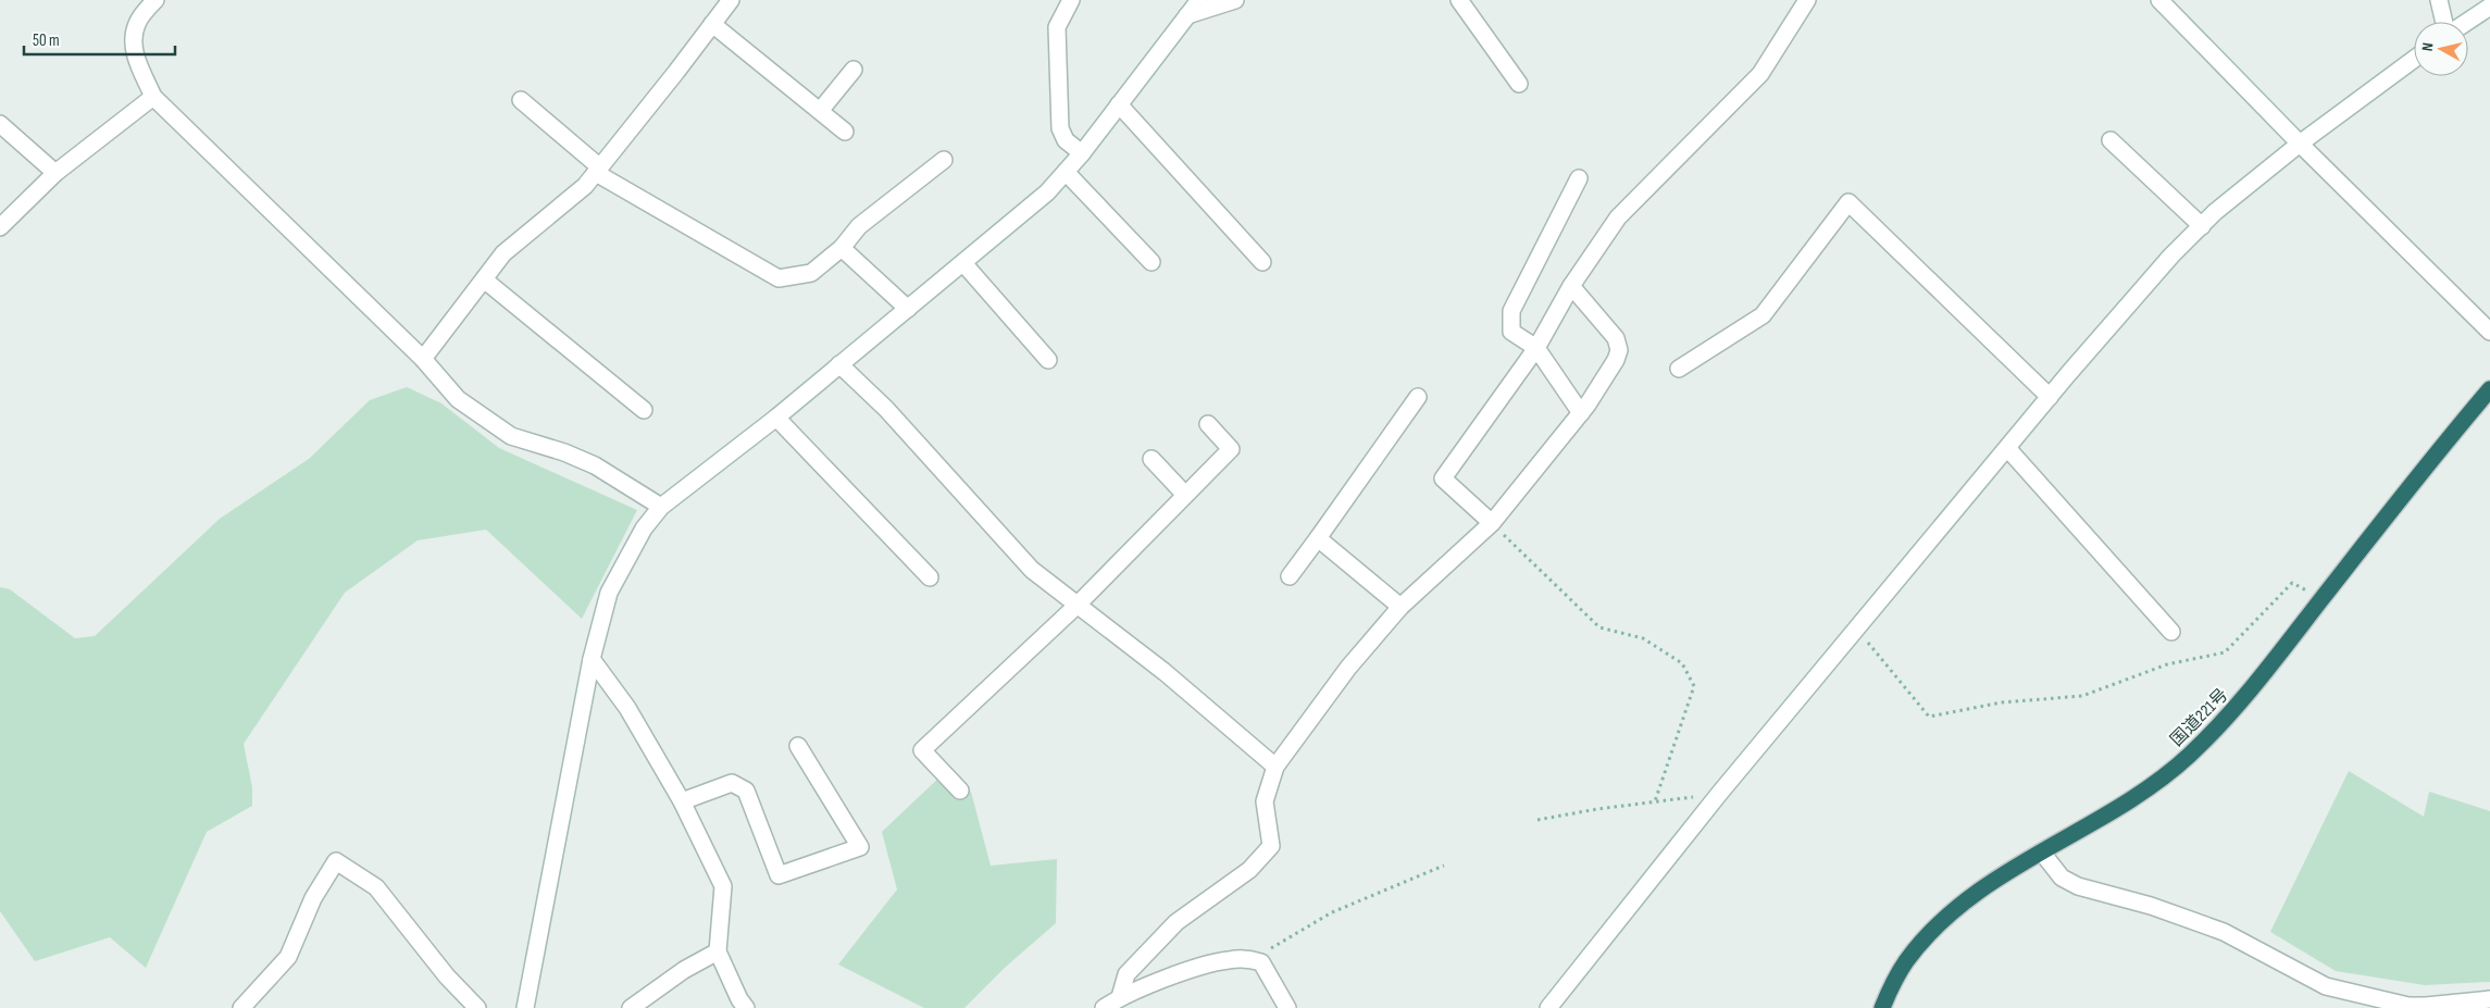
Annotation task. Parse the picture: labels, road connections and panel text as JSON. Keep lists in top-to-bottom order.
{
  "streets": {
    "highway": ["国道221号"]
  },
  "scale_bar": "50 m",
  "north": "left"
}
